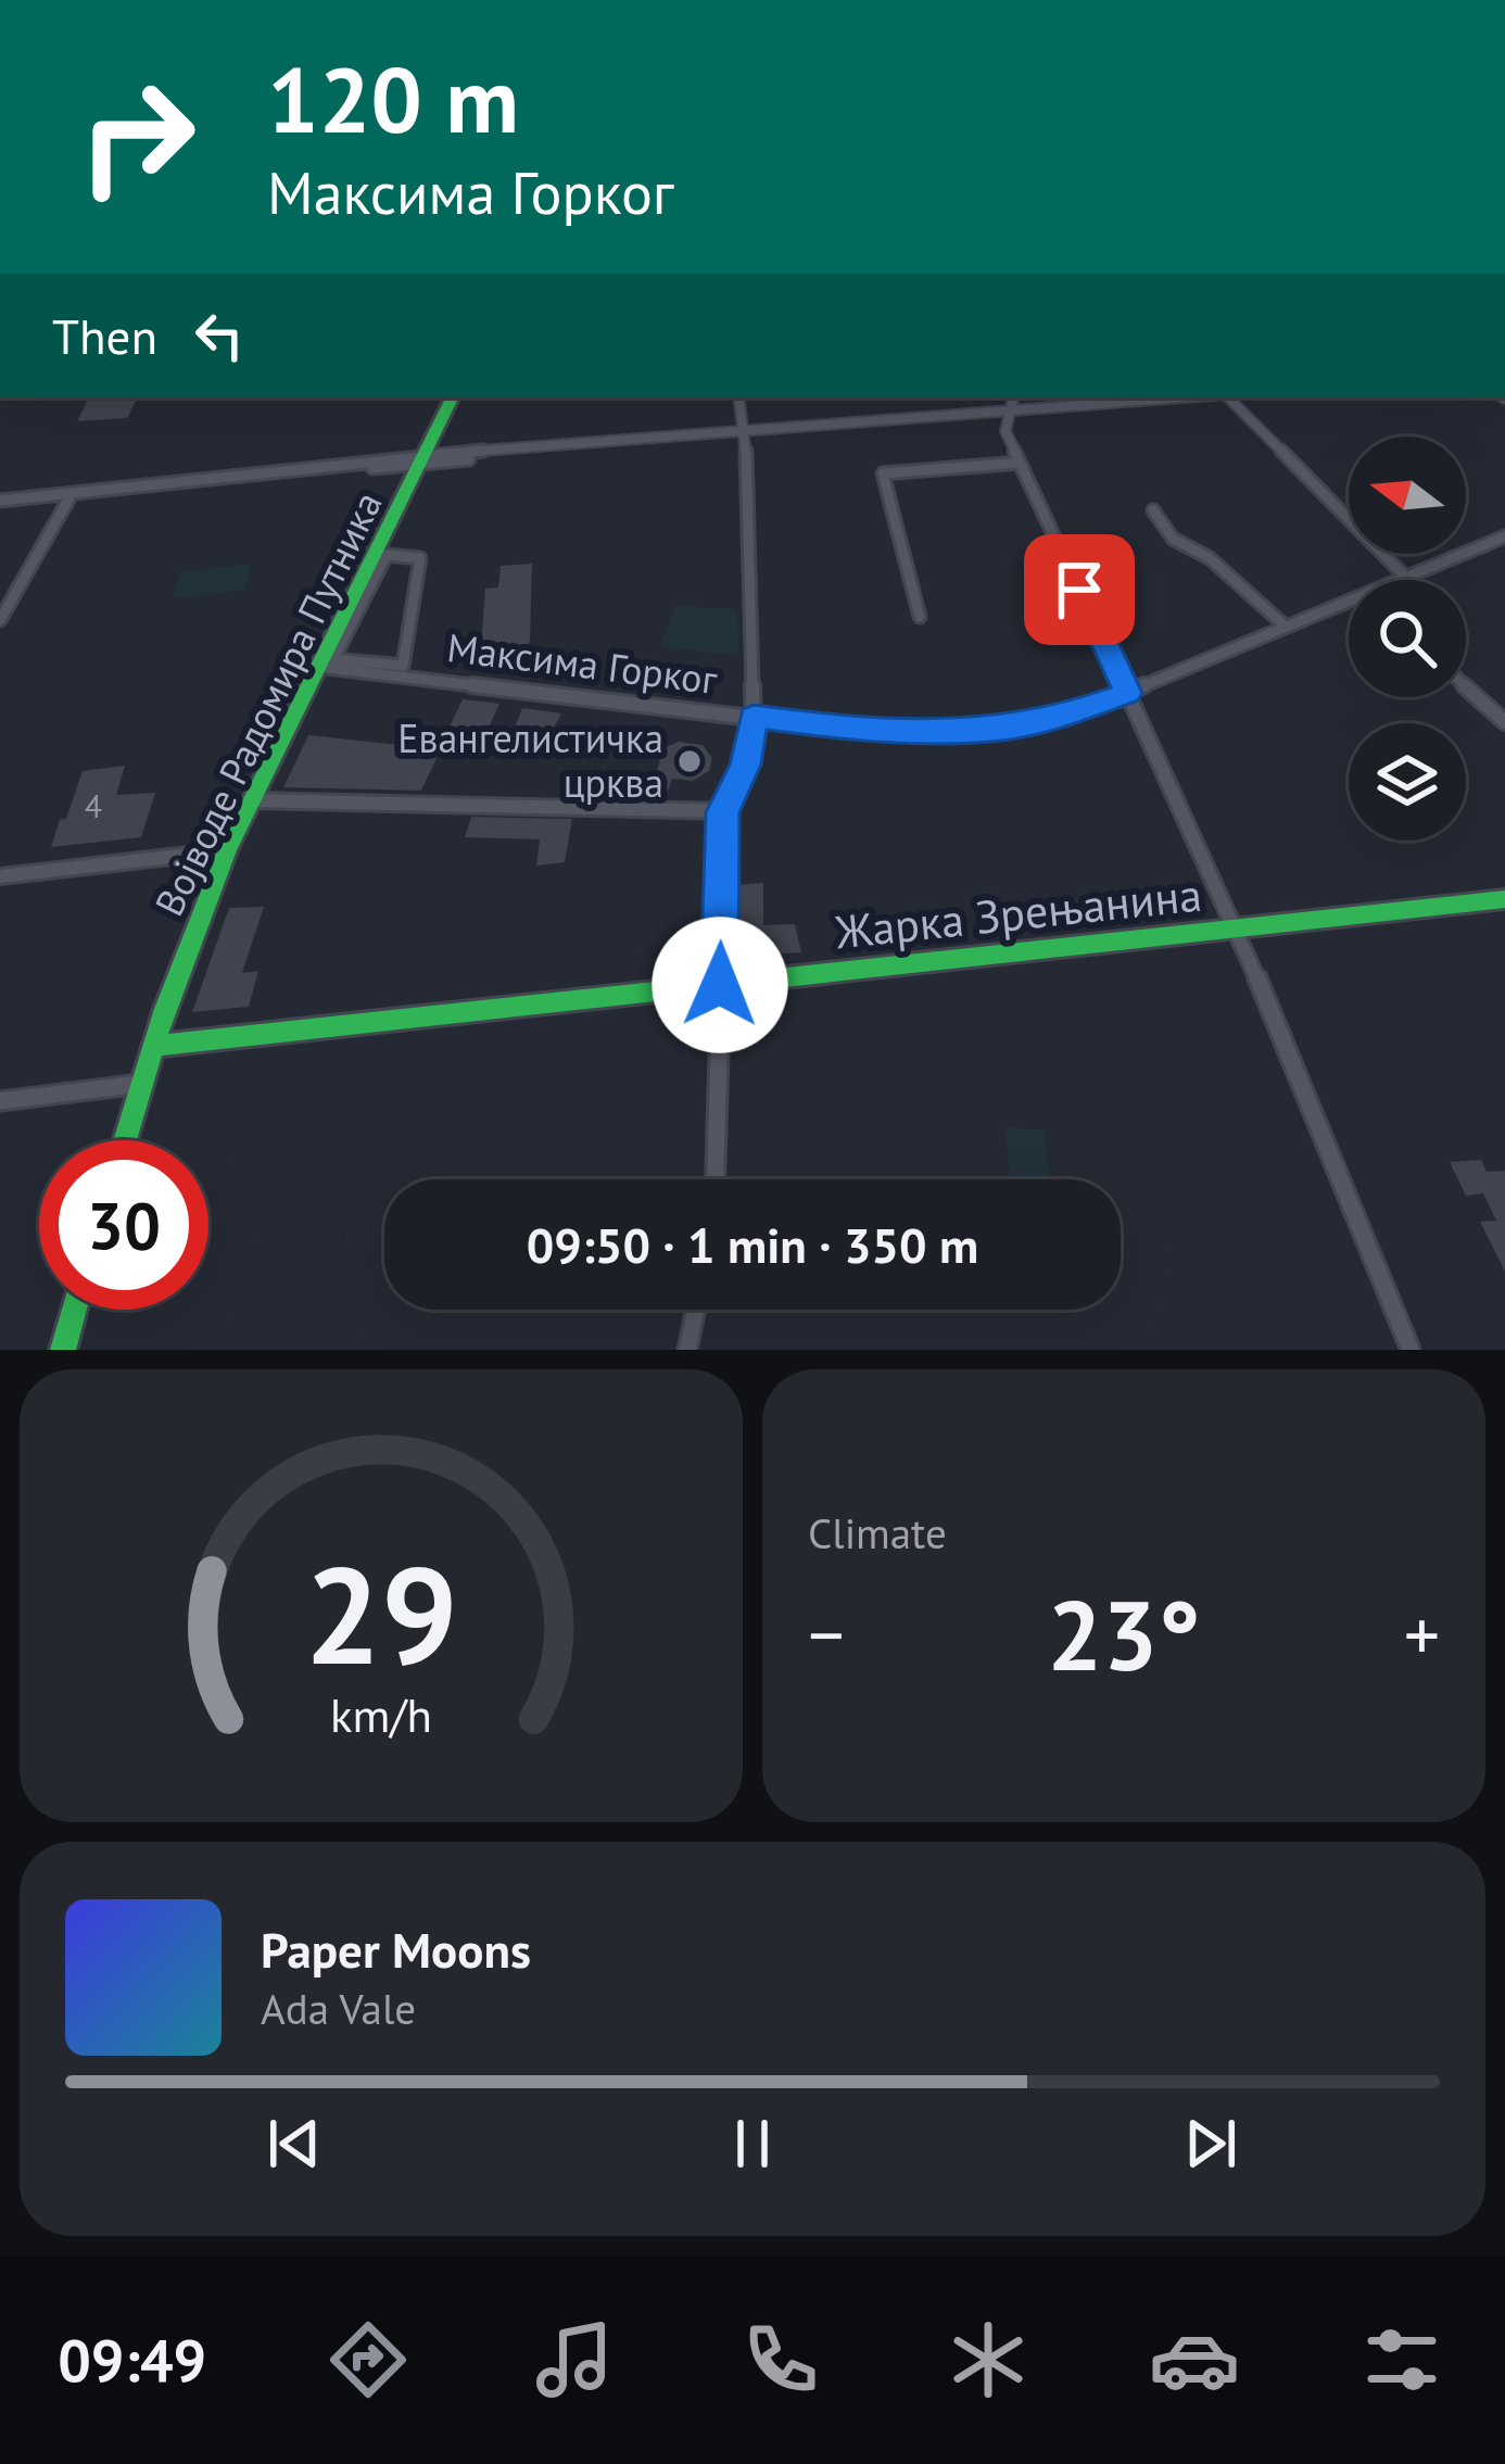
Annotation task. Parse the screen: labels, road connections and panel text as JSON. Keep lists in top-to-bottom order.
{
  "streets": {
    "street": ["Максима Горког", "Војводе Радомира Путника", "Жарка Зрењанина"]
  },
  "crossings": [
    ["Максима Горког", "Војводе Радомира Путника"],
    ["Војводе Радомира Путника", "Жарка Зрењанина"]
  ],
  "places": ["Евангелистичка црква"],
  "house_numbers": ["4"],
  "north": "left",
  "page": {
    "turn": ["120 m", "Максима Горког"],
    "then": "Then",
    "limit": "30",
    "trip": "09:50 · 1 min · 350 m",
    "tile": "Climate",
    "heat": ["−", "23°", "+"],
    "song": ["Paper Moons", "Ada Vale"],
    "tabs": "09:49",
    "gauge": ["29", "km/h"]
  }
}
